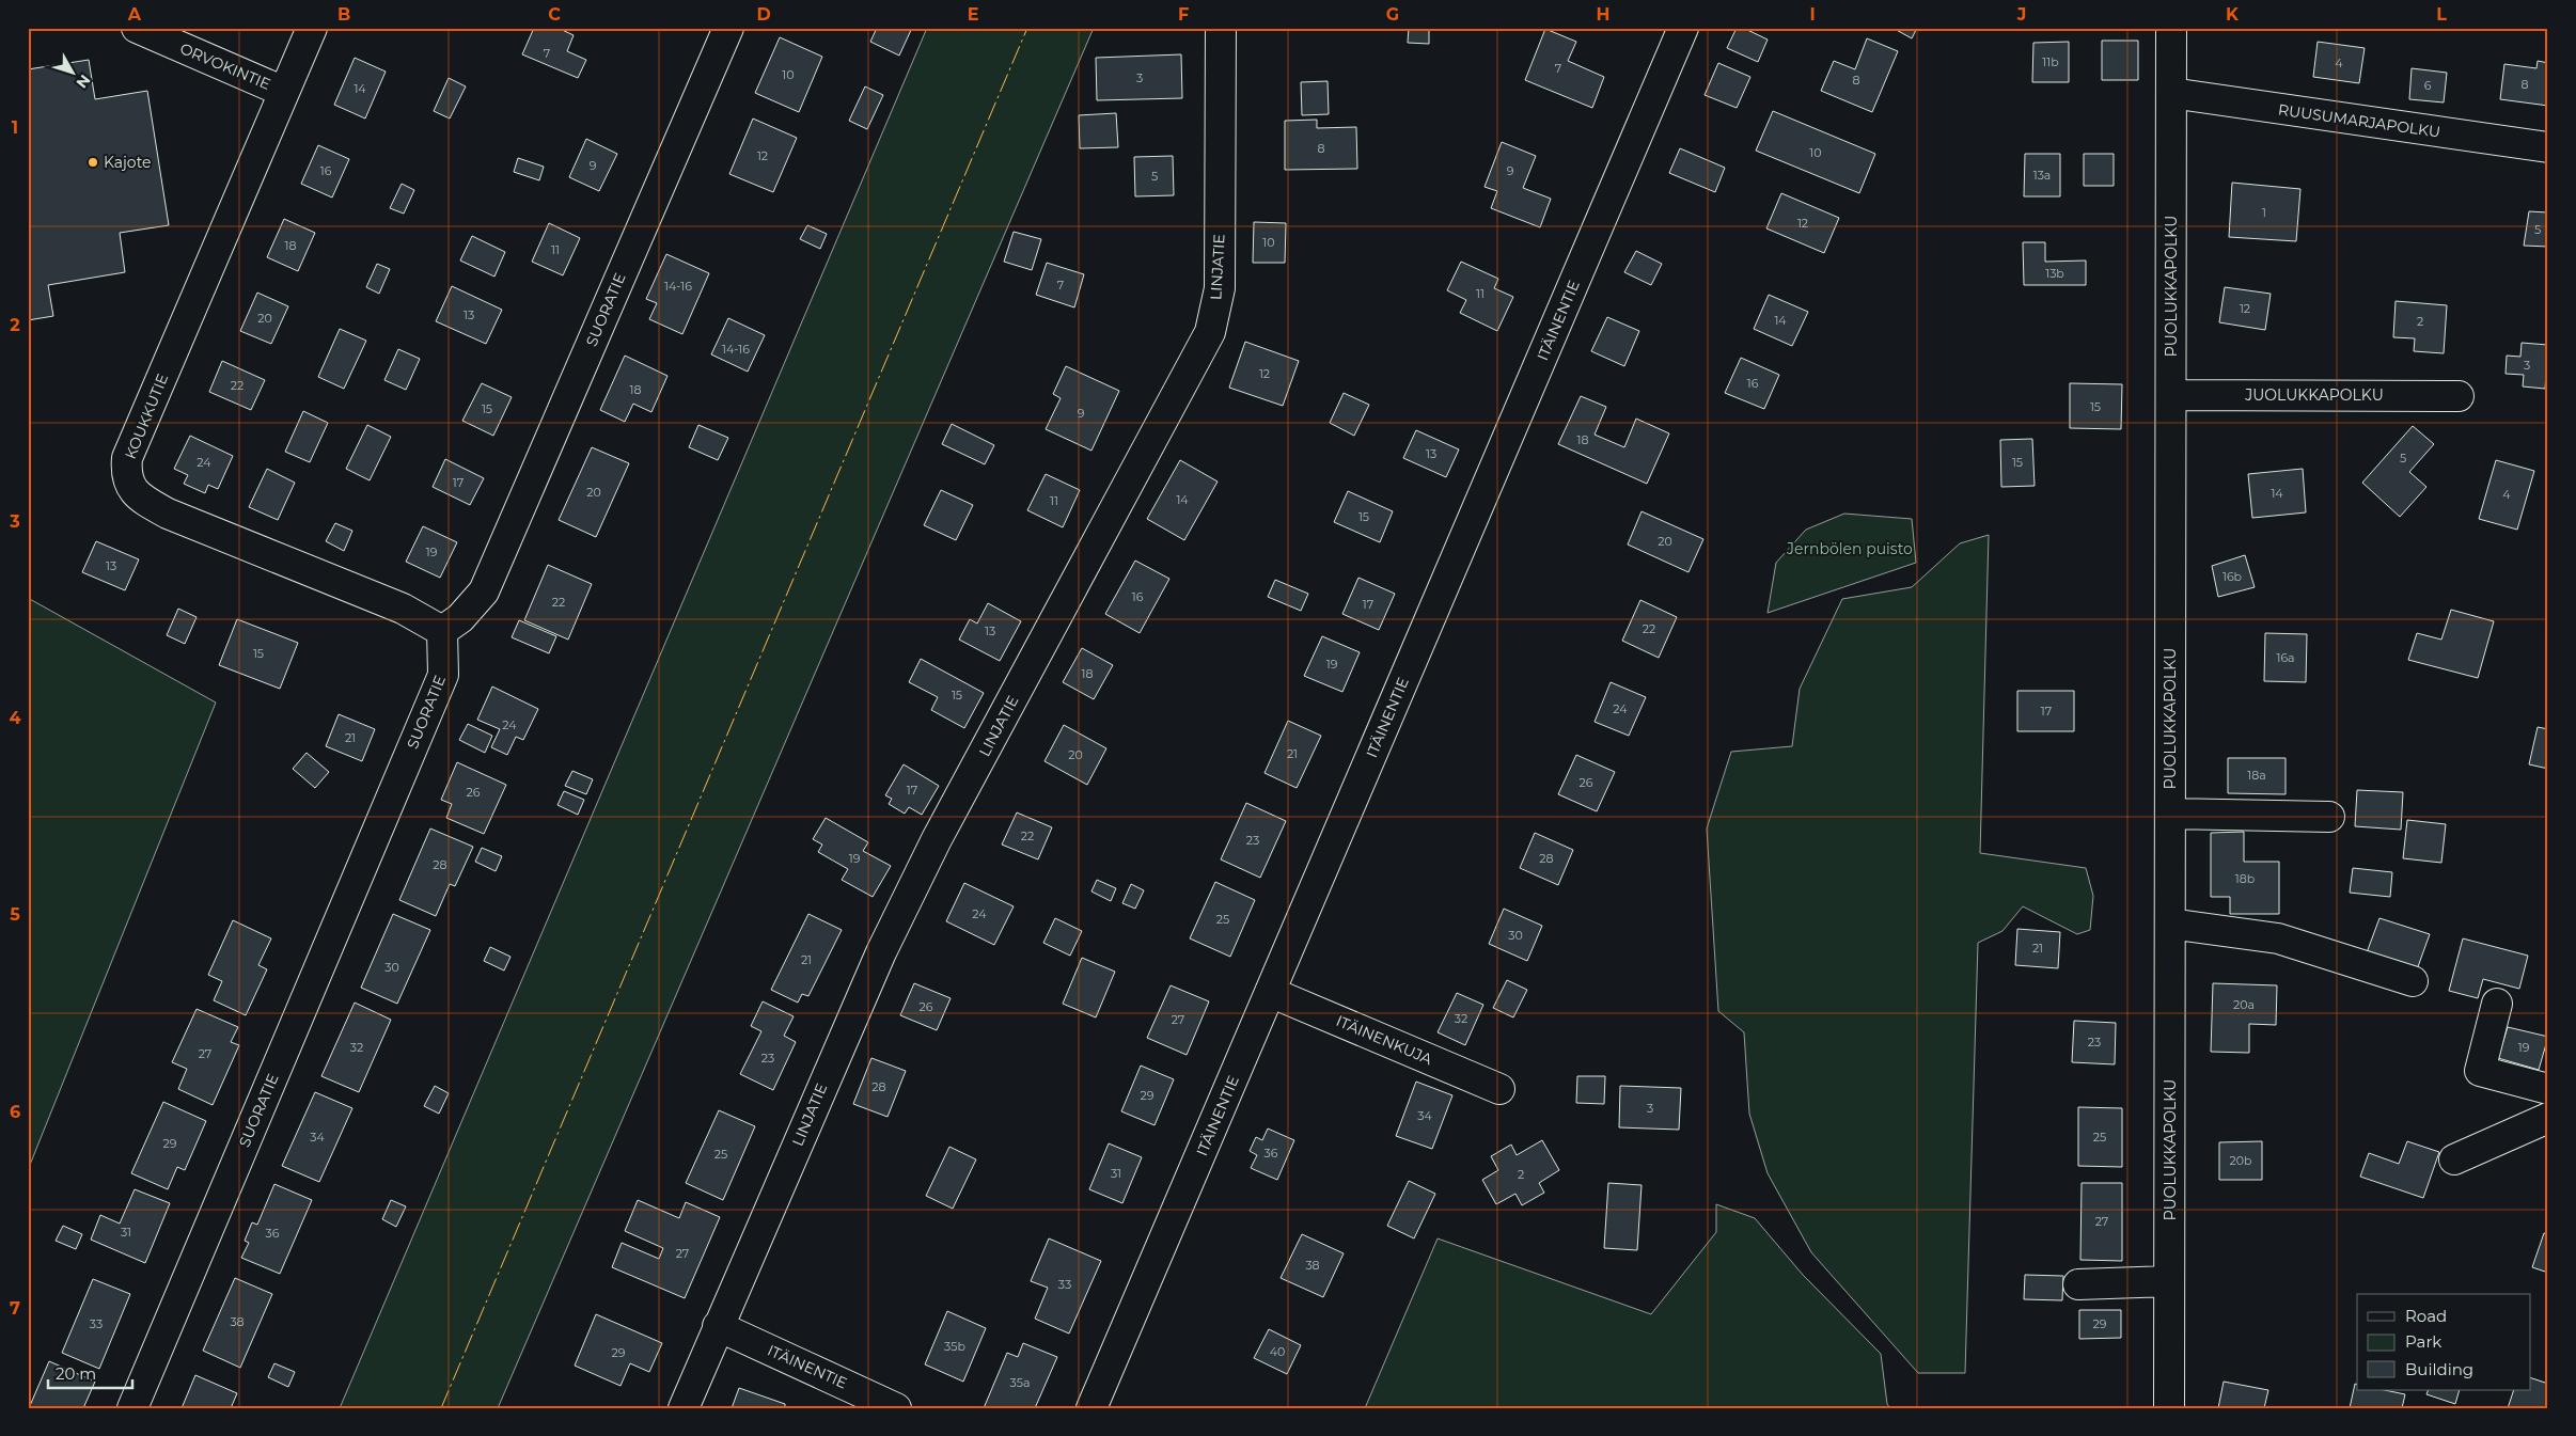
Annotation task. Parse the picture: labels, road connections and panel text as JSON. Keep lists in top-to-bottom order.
{
  "streets": {
    "street": [
      "ORVOKINTIE",
      "RUUSUMARJAPOLKU",
      "LINJATIE",
      "PUOLUKKAPOLKU",
      "SUORATIE",
      "ITÄINENTIE",
      "JUOLUKKAPOLKU",
      "KOUKKUTIE",
      "ITÄINENKUJA"
    ]
  },
  "crossings": [
    ["ORVOKINTIE", "KOUKKUTIE"],
    ["RUUSUMARJAPOLKU", "PUOLUKKAPOLKU"],
    ["LINJATIE", "ITÄINENTIE"],
    ["PUOLUKKAPOLKU", "JUOLUKKAPOLKU"],
    ["SUORATIE", "KOUKKUTIE"],
    ["ITÄINENTIE", "ITÄINENKUJA"]
  ],
  "parks": ["Jernbölen puisto"],
  "places": ["Kajote"],
  "house_numbers": [
    "7",
    "11b",
    "4",
    "7",
    "10",
    "3",
    "8",
    "8",
    "6",
    "14",
    "8",
    "10",
    "12",
    "9",
    "16",
    "9",
    "13a",
    "5",
    "1",
    "12",
    "5",
    "10",
    "18",
    "11",
    "13b",
    "7",
    "14-16",
    "11",
    "12",
    "13",
    "20",
    "14",
    "2",
    "14-16",
    "3",
    "12",
    "16",
    "22",
    "18",
    "15",
    "15",
    "9",
    "18",
    "13",
    "5",
    "24",
    "15",
    "17",
    "20",
    "14",
    "4",
    "14",
    "11",
    "15",
    "20",
    "19",
    "13",
    "16b",
    "16",
    "22",
    "17",
    "22",
    "13",
    "15",
    "16a",
    "19",
    "18",
    "15",
    "24",
    "17",
    "24",
    "21",
    "21",
    "20",
    "18a",
    "26",
    "17",
    "26",
    "22",
    "23",
    "19",
    "28",
    "28",
    "18b",
    "24",
    "25",
    "30",
    "21",
    "21",
    "30",
    "20a",
    "26",
    "32",
    "27",
    "23",
    "32",
    "19",
    "27",
    "23",
    "28",
    "29",
    "3",
    "34",
    "34",
    "25",
    "29",
    "36",
    "25",
    "20b",
    "31",
    "2",
    "27",
    "31",
    "36",
    "27",
    "38",
    "33",
    "38",
    "33",
    "29",
    "35b",
    "40",
    "29",
    "35a"
  ],
  "legend": ["Road", "Park", "Building"],
  "scale_bar": "20 m",
  "north": "bottom right",
  "grid": {
    "columns": [
      "A",
      "B",
      "C",
      "D",
      "E",
      "F",
      "G",
      "H",
      "I",
      "J",
      "K",
      "L"
    ],
    "rows": [
      "1",
      "2",
      "3",
      "4",
      "5",
      "6",
      "7"
    ]
  }
}
